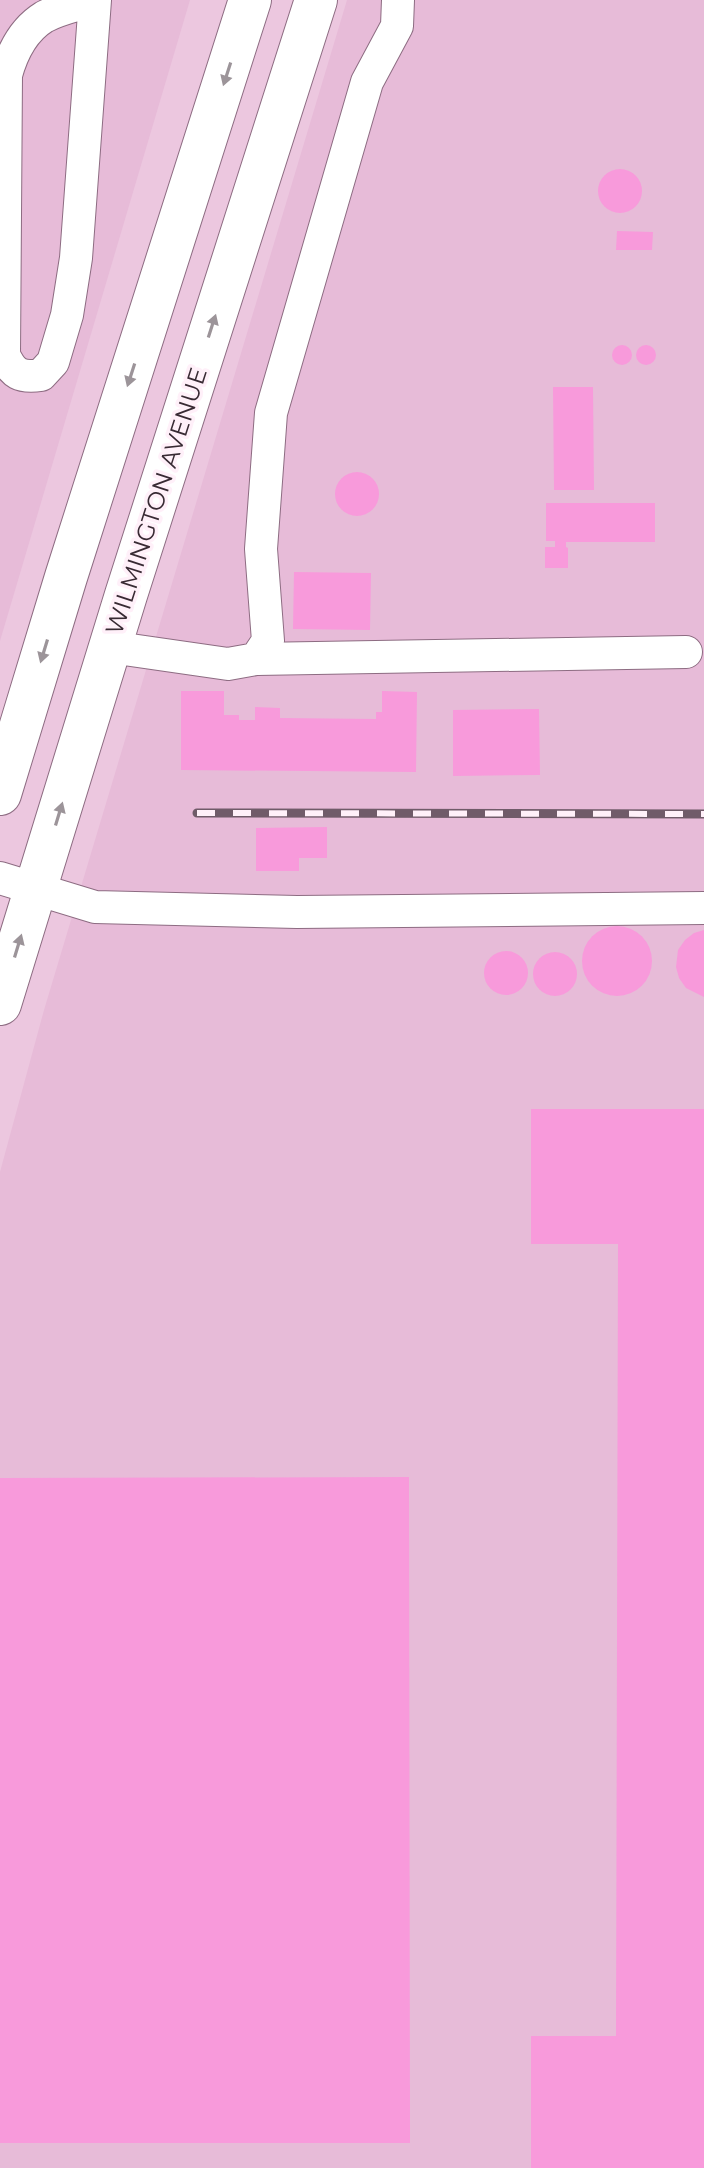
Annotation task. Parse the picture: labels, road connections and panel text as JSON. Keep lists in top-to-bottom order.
{
  "streets": {
    "main road": ["WILMINGTON AVENUE"]
  }
}
